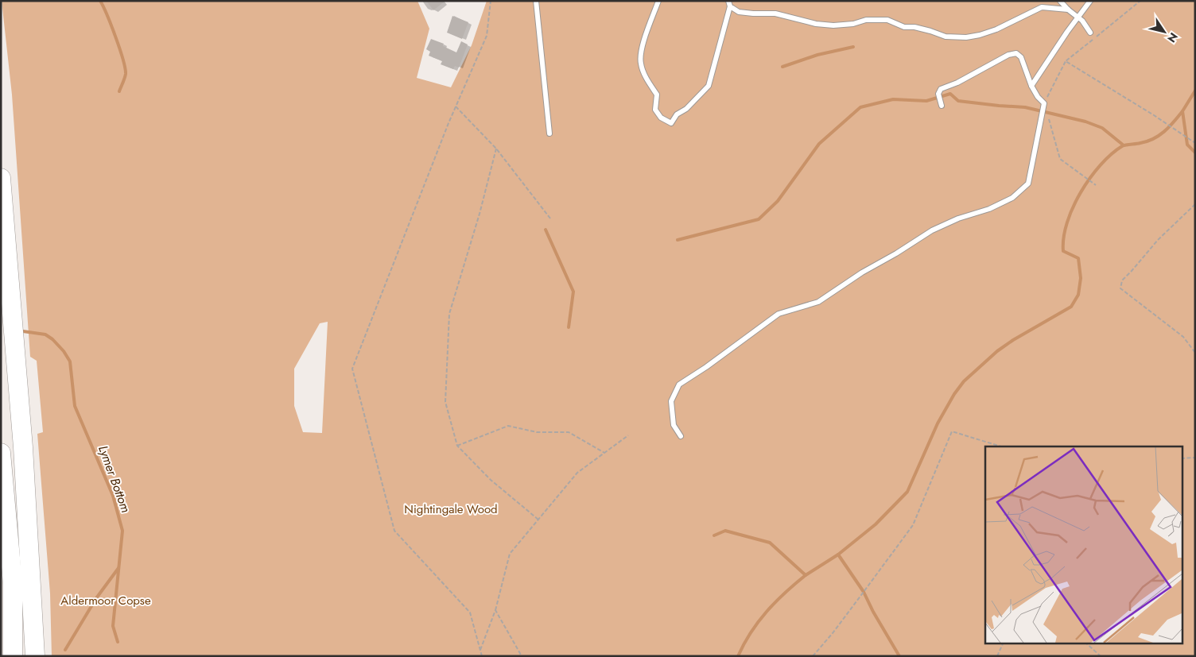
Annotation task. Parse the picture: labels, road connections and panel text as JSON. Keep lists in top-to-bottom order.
{
  "water": ["Lymer Bottom"],
  "parks": ["Nightingale Wood", "Aldermoor Copse"],
  "north": "bottom right"
}
